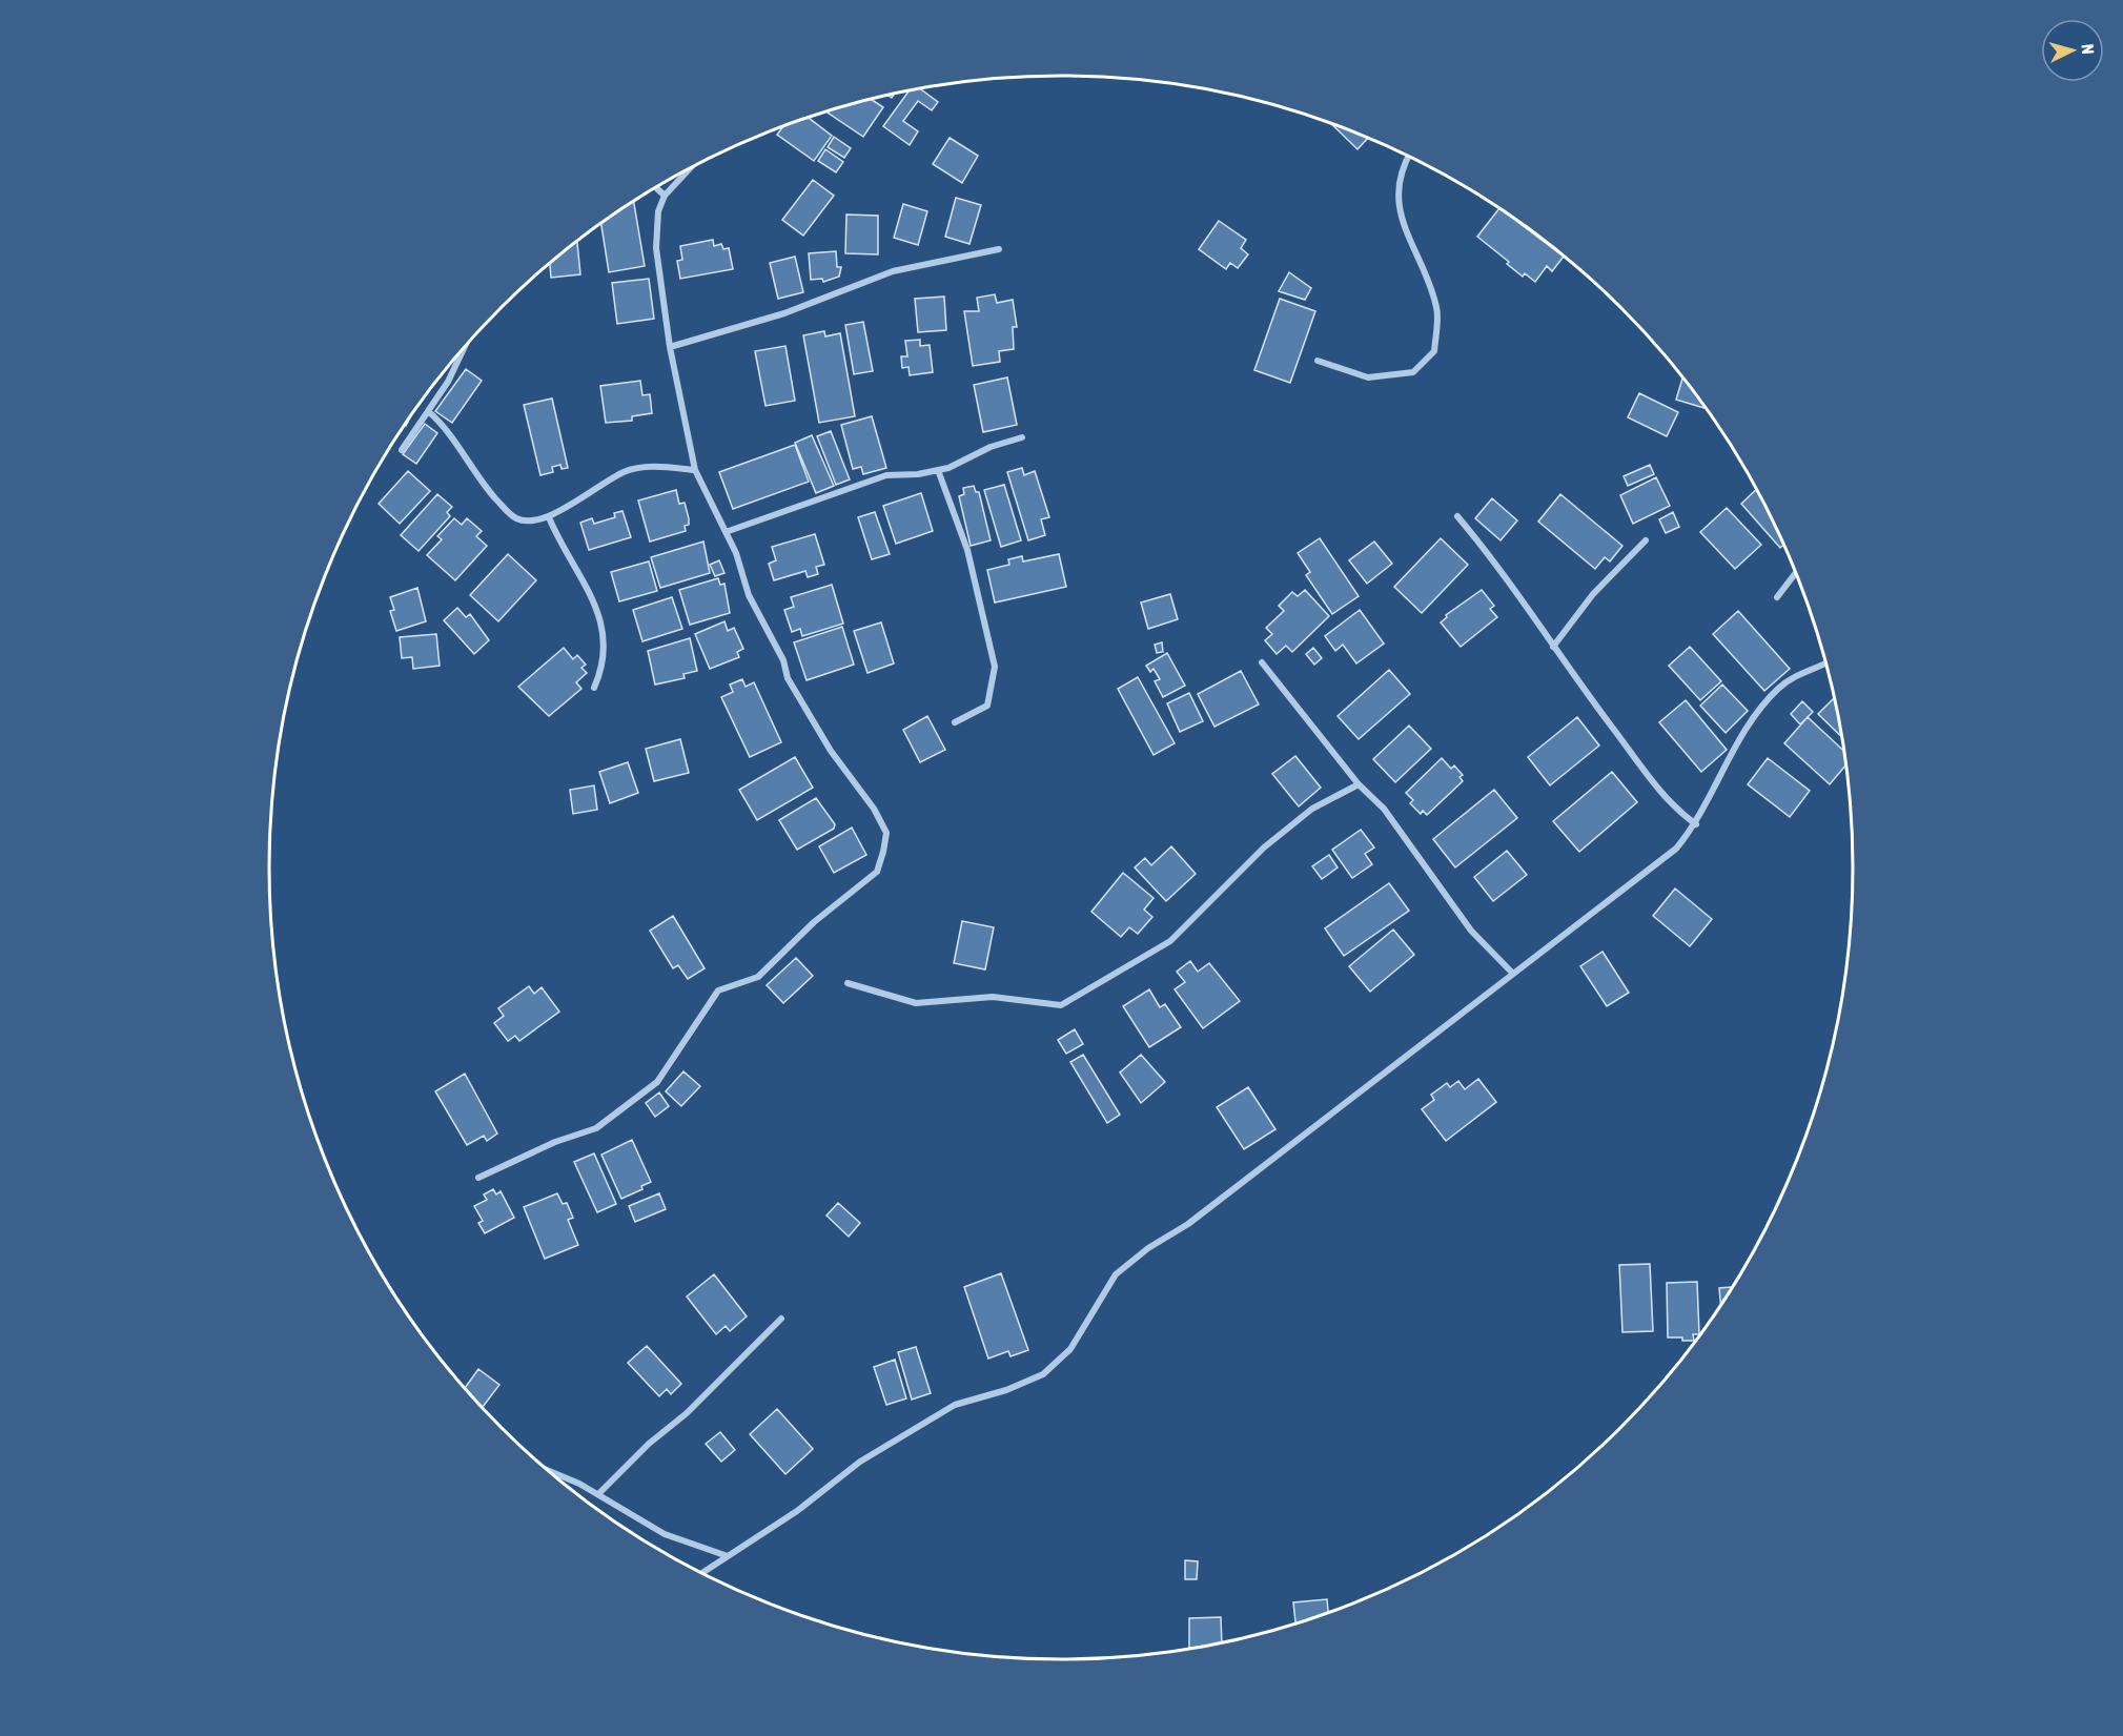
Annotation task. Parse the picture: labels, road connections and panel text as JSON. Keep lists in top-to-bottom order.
{
  "north": "right"
}
